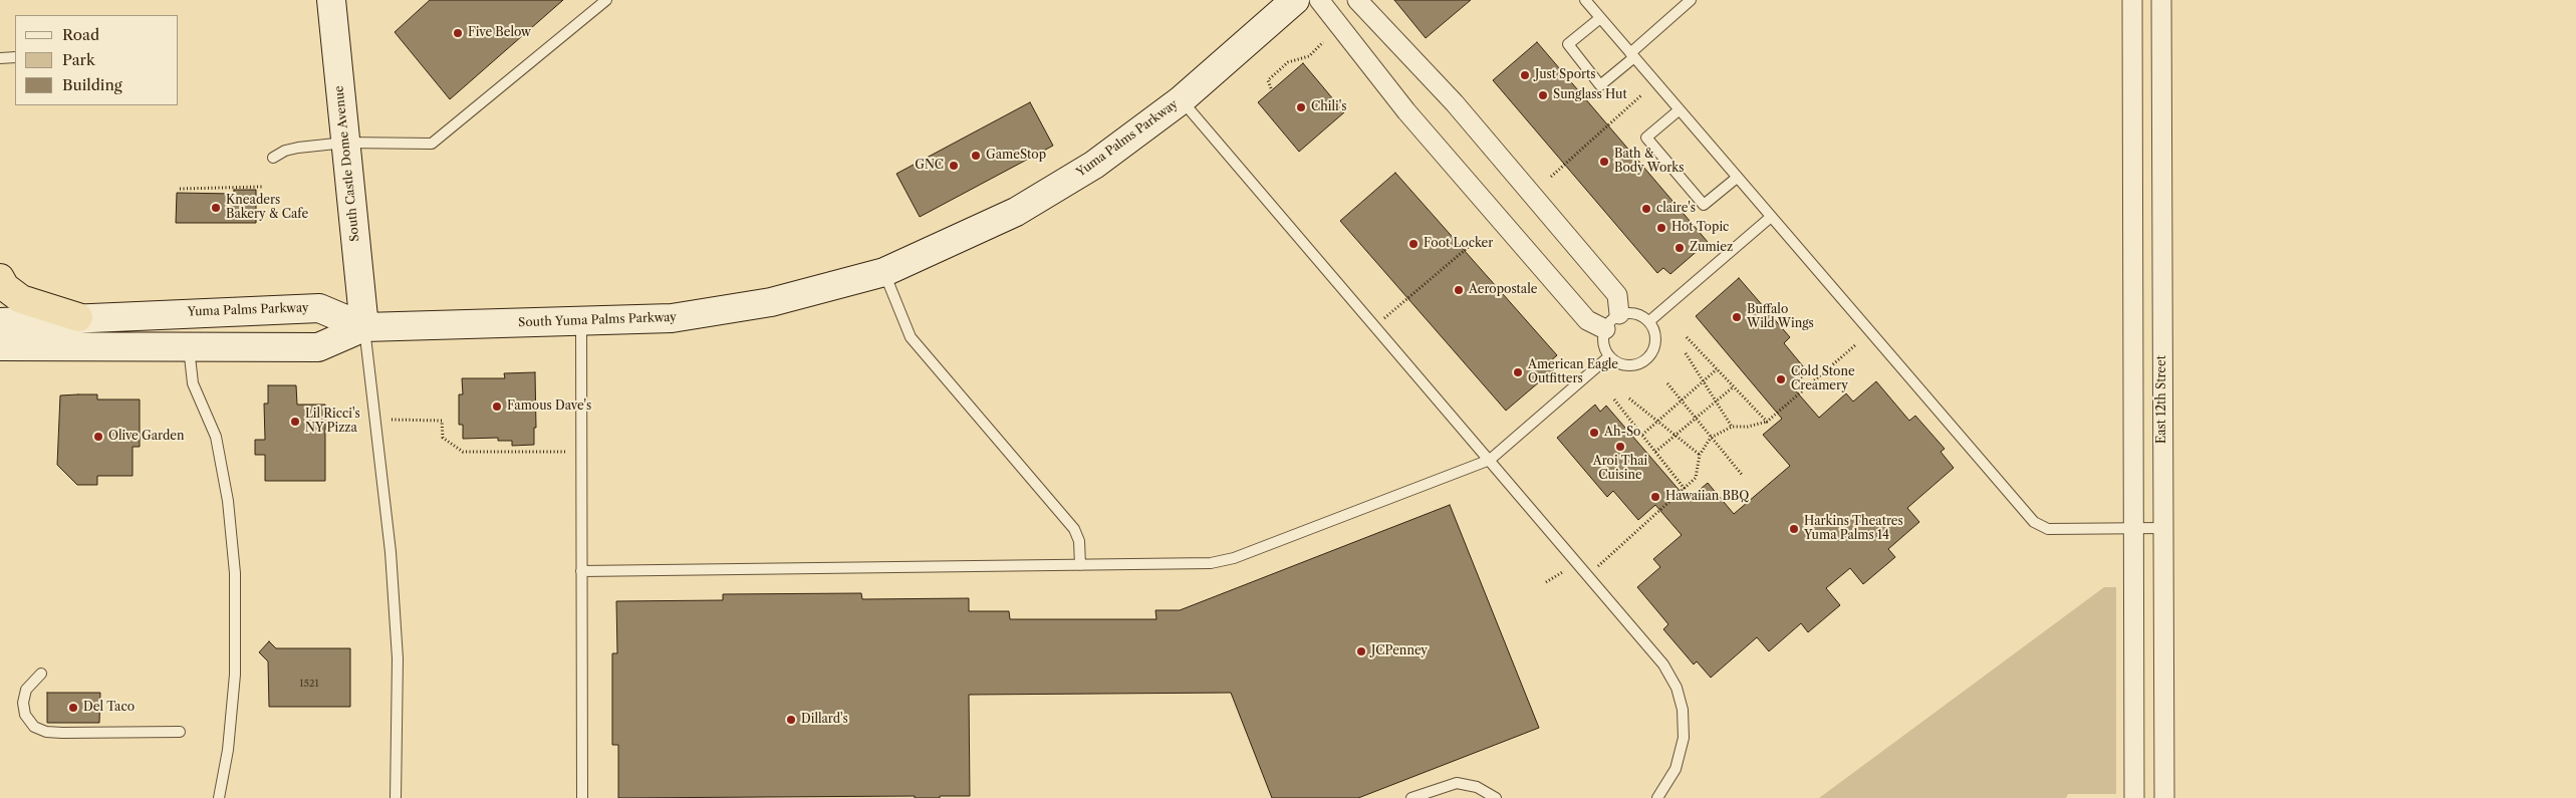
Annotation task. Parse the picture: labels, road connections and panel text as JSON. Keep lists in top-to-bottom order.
{
  "streets": {
    "street": [
      "Yuma Palms Parkway",
      "South Castle Dome Avenue",
      "South Yuma Palms Parkway",
      "East 12th Street"
    ]
  },
  "crossings": [
    ["Yuma Palms Parkway", "South Castle Dome Avenue"],
    ["Yuma Palms Parkway", "South Yuma Palms Parkway"],
    ["South Castle Dome Avenue", "South Yuma Palms Parkway"]
  ],
  "places": [
    "Five Below",
    "Just Sports",
    "Sunglass Hut",
    "Chili's",
    "GameStop",
    "Bath & Body Works",
    "GNC",
    "Kneaders Bakery & Cafe",
    "claire's",
    "Hot Topic",
    "Foot Locker",
    "Zumiez",
    "Aeropostale",
    "Buffalo Wild Wings",
    "American Eagle Outfitters",
    "Cold Stone Creamery",
    "Famous Dave's",
    "Lil Ricci's NY Pizza",
    "Ah-So",
    "Olive Garden",
    "Aroi Thai Cuisine",
    "Hawaiian BBQ",
    "Harkins Theatres Yuma Palms 14",
    "JCPenney",
    "Del Taco",
    "Dillard's"
  ],
  "house_numbers": ["1521"],
  "legend": ["Road", "Park", "Building"]
}
